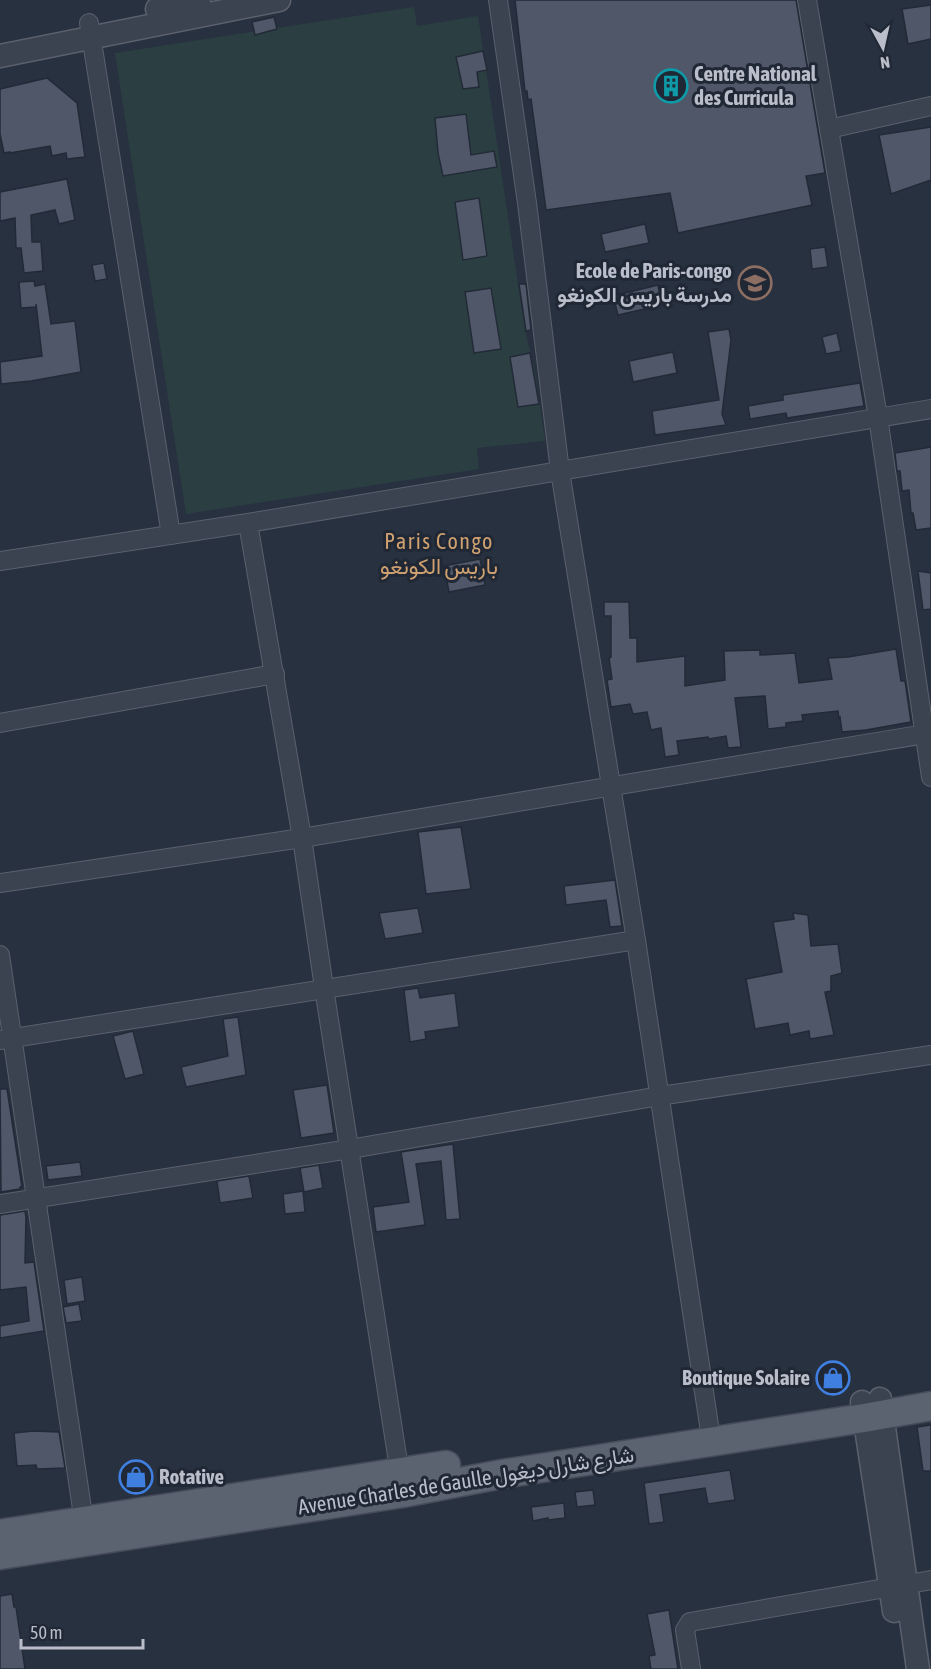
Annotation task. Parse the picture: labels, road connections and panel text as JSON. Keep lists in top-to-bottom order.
{
  "streets": {
    "main road": ["Avenue Charles de Gaulle شارع شارل ديغول"]
  },
  "districts": ["Paris Congo باريس الكونغو"],
  "places": {
    "building": ["Centre National des Curricula"],
    "school or university": ["Ecole de Paris-congo مدرسة باريس الكونغو"],
    "shop": ["Boutique Solaire", "Rotative"]
  },
  "scale_bar": "50 m",
  "north": "bottom"
}
